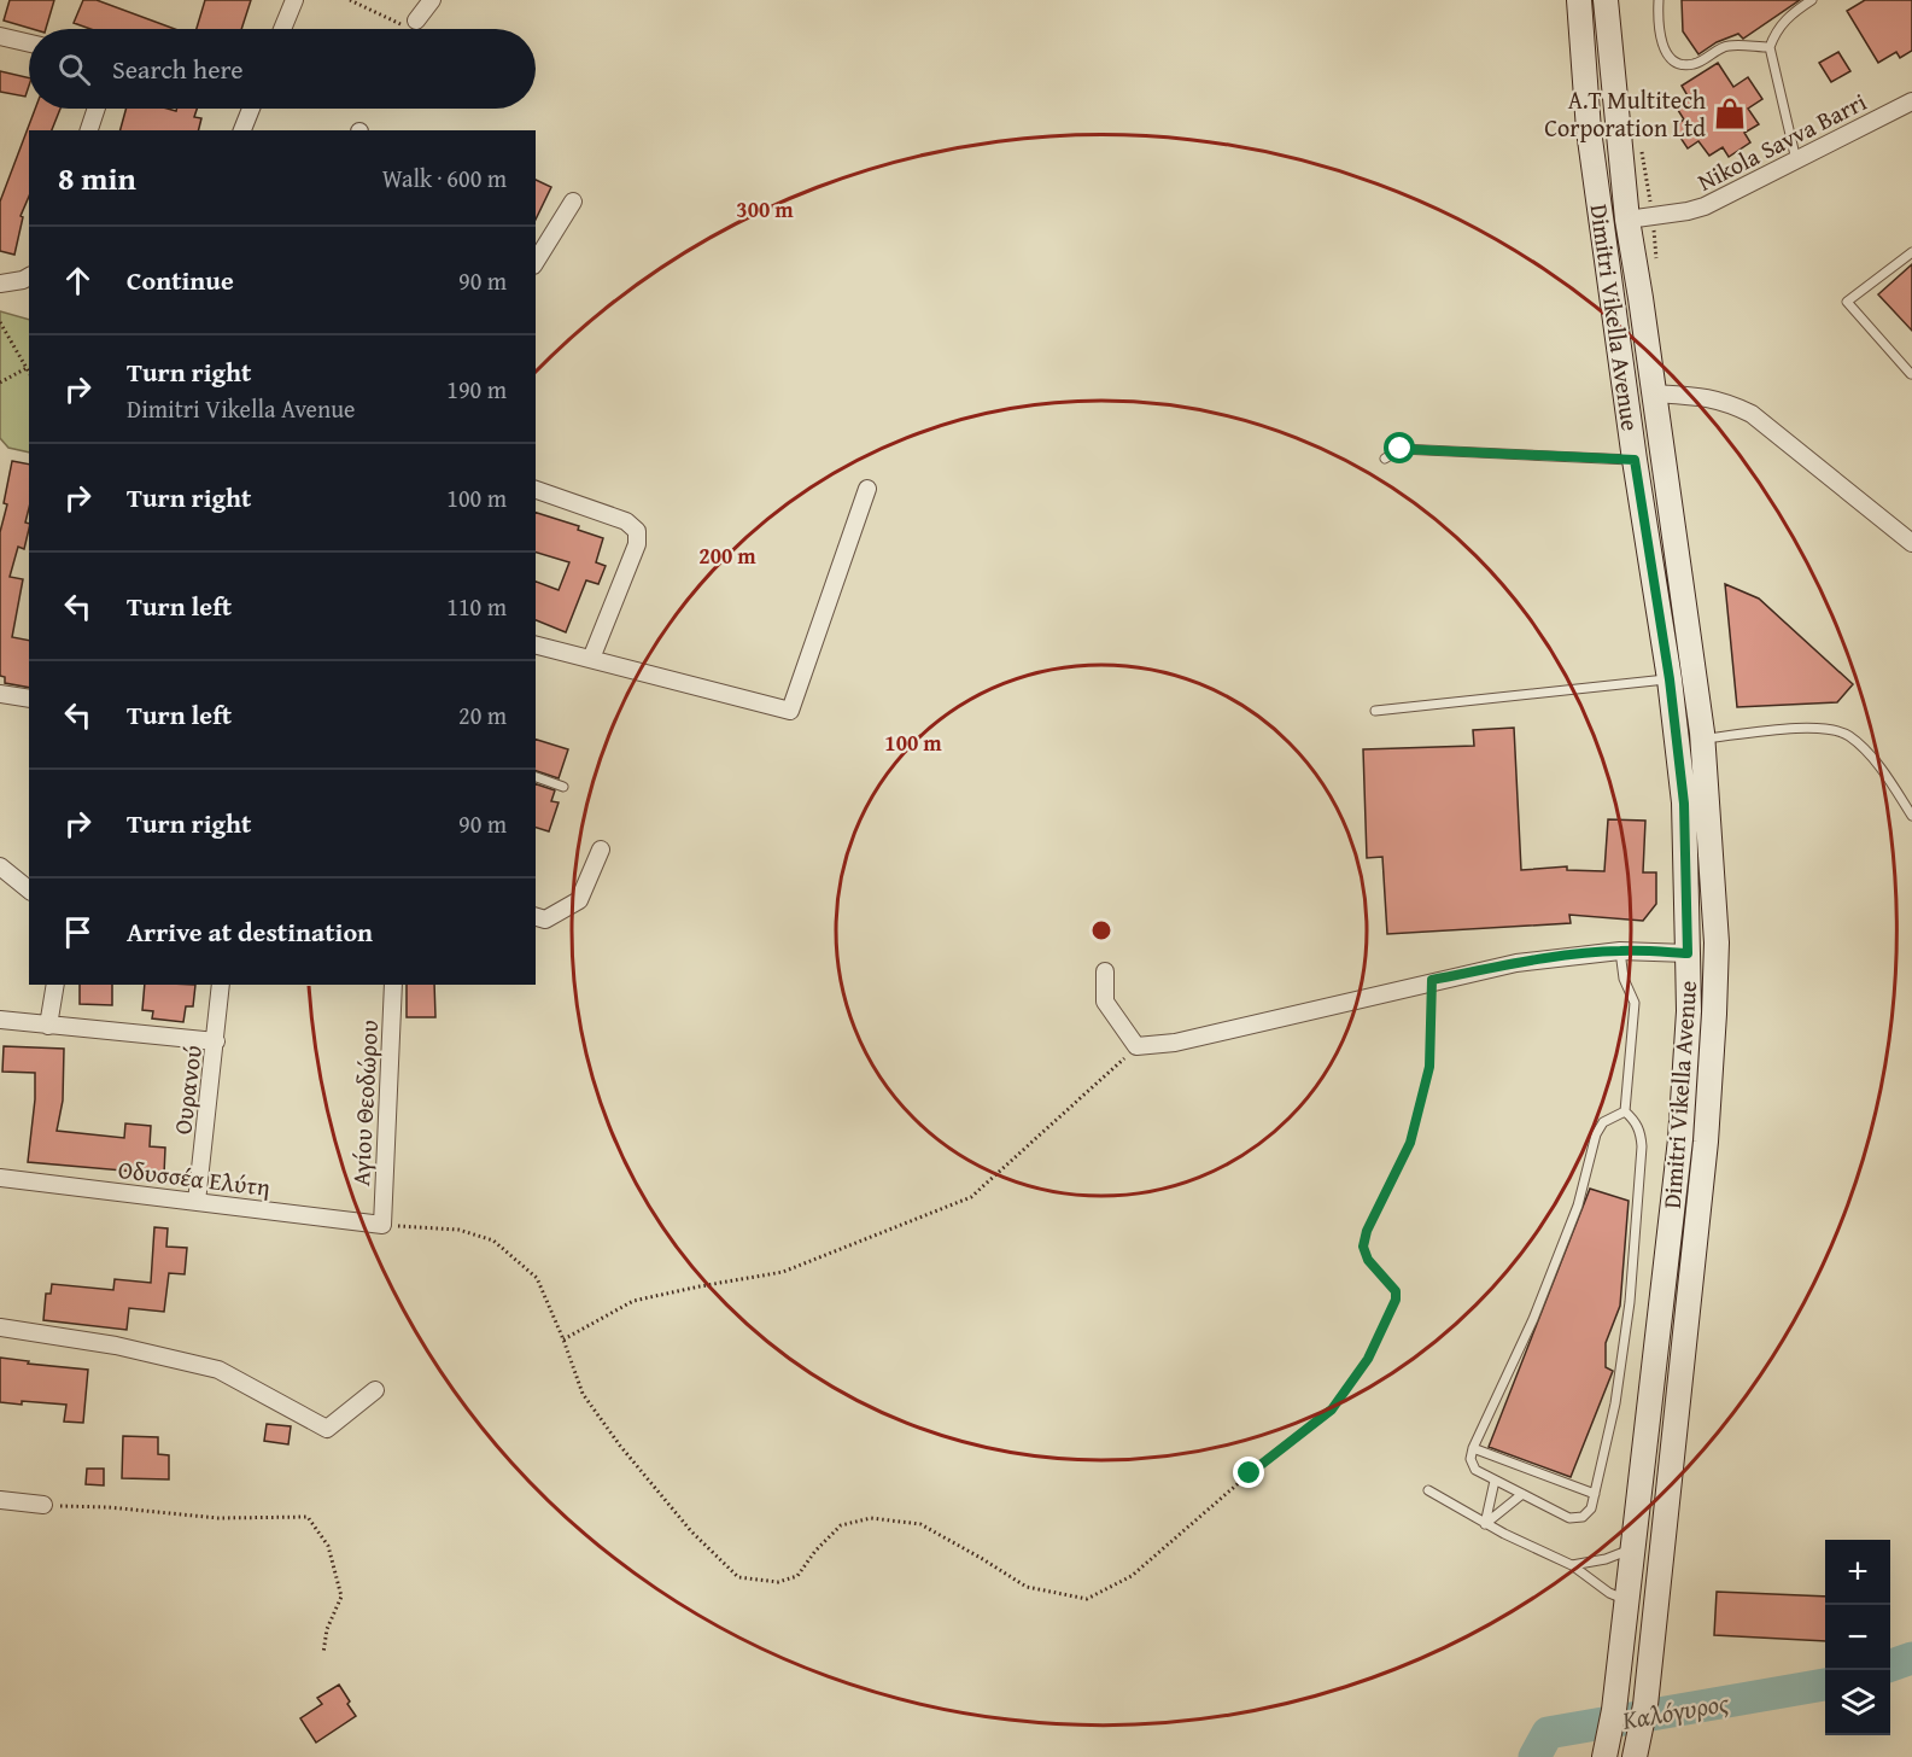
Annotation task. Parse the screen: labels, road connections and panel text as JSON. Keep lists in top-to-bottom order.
{
  "streets": {
    "main road": ["Dimitri Vikella Avenue"],
    "street": [
      "Nikola Savva Barri",
      "Ουρανού",
      "Αγίου Θεοδώρου",
      "Οδυσσέα Ελύτη"
    ]
  },
  "crossings": [
    ["Nikola Savva Barri", "Dimitri Vikella Avenue"],
    ["Ουρανού", "Οδυσσέα Ελύτη"],
    ["Αγίου Θεοδώρου", "Οδυσσέα Ελύτη"]
  ],
  "water": ["Καλόγυρος"],
  "places": {
    "shop": ["A.T Multitech Corporation Ltd"]
  },
  "page": {
    "search": "Search here",
    "heading": ["8 min", "Walk · 600 m"],
    "list": [
      ["Continue", "90 m"],
      ["Turn right", "Dimitri Vikella Avenue", "190 m"],
      ["Turn right", "100 m"],
      ["Turn left", "110 m"],
      ["Turn left", "20 m"],
      ["Turn right", "90 m"],
      "Arrive at destination"
    ],
    "map_buttons": ["+", "−"]
  },
  "rings": ["300 m", "200 m", "100 m"]
}
